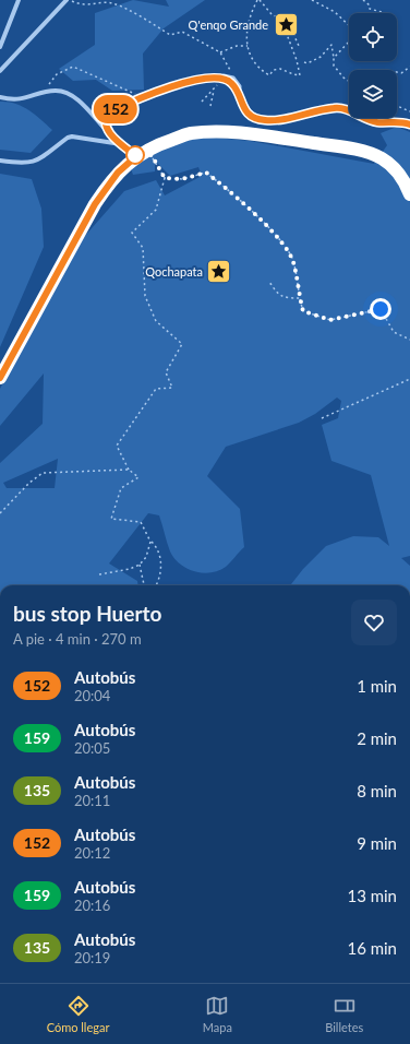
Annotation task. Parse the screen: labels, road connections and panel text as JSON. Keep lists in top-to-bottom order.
{
  "places": {
    "place": ["Q'enqo Grande", "Qochapata"]
  },
  "lines": ["bus line 152"],
  "page": {
    "on_map": "152",
    "heading": ["bus stop Huerto", "A pie · 4 min · 270 m"],
    "list": [
      {
        "mark": "152",
        "name": "Autobús",
        "note": "20:04",
        "value": "1 min"
      },
      {
        "mark": "159",
        "name": "Autobús",
        "note": "20:05",
        "value": "2 min"
      },
      {
        "mark": "135",
        "name": "Autobús",
        "note": "20:11",
        "value": "8 min"
      },
      {
        "mark": "152",
        "name": "Autobús",
        "note": "20:12",
        "value": "9 min"
      },
      {
        "mark": "159",
        "name": "Autobús",
        "note": "20:16",
        "value": "13 min"
      },
      {
        "mark": "135",
        "name": "Autobús",
        "note": "20:19",
        "value": "16 min"
      }
    ],
    "tabs": ["Cómo llegar", "Mapa", "Billetes"]
  }
}
